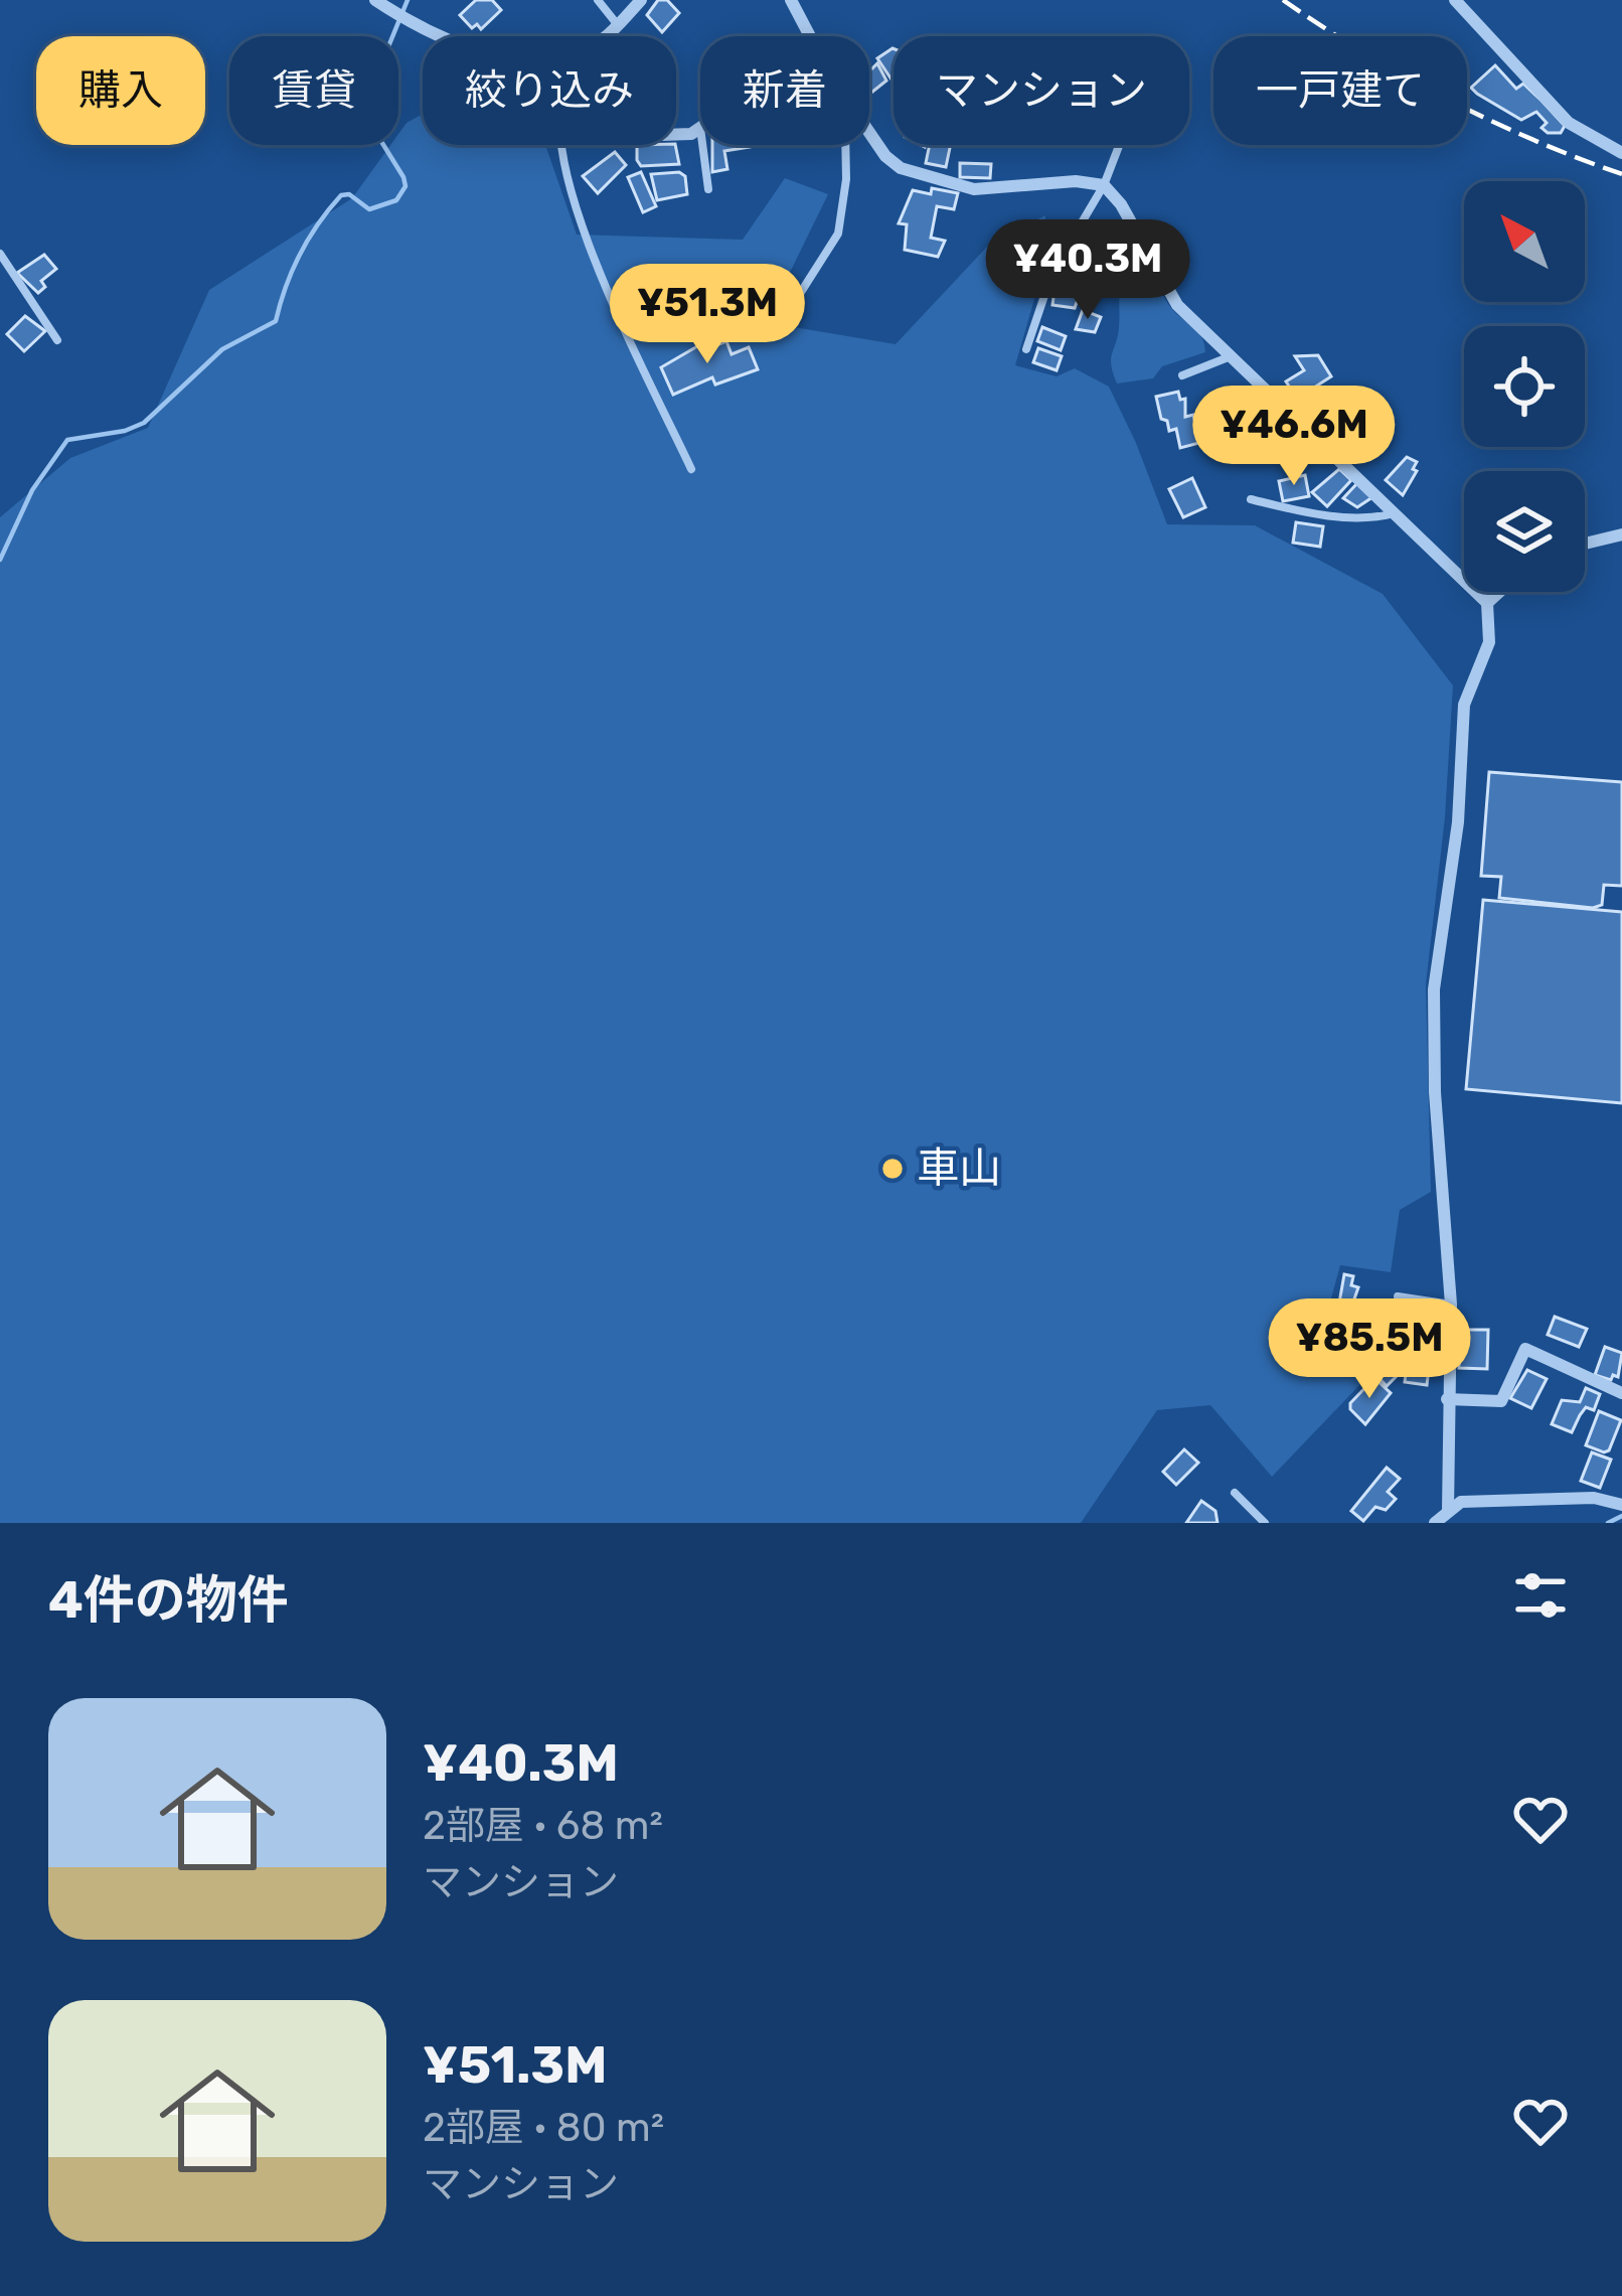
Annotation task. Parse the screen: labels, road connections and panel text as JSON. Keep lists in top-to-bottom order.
{
  "places": ["車山"],
  "north": "top left",
  "page": {
    "chip": [
      "購入",
      "賃貸",
      "絞り込み",
      "新着",
      "マンション",
      "一戸建て"
    ],
    "price": [
      "¥40.3M",
      "¥51.3M",
      "¥46.6M",
      "¥85.5M"
    ],
    "heading": "4件の物件",
    "list": [
      {
        "name": "¥40.3M",
        "note": "2部屋 · 68 m² · マンション"
      },
      {
        "name": "¥51.3M",
        "note": "2部屋 · 80 m² · マンション"
      }
    ]
  }
}
